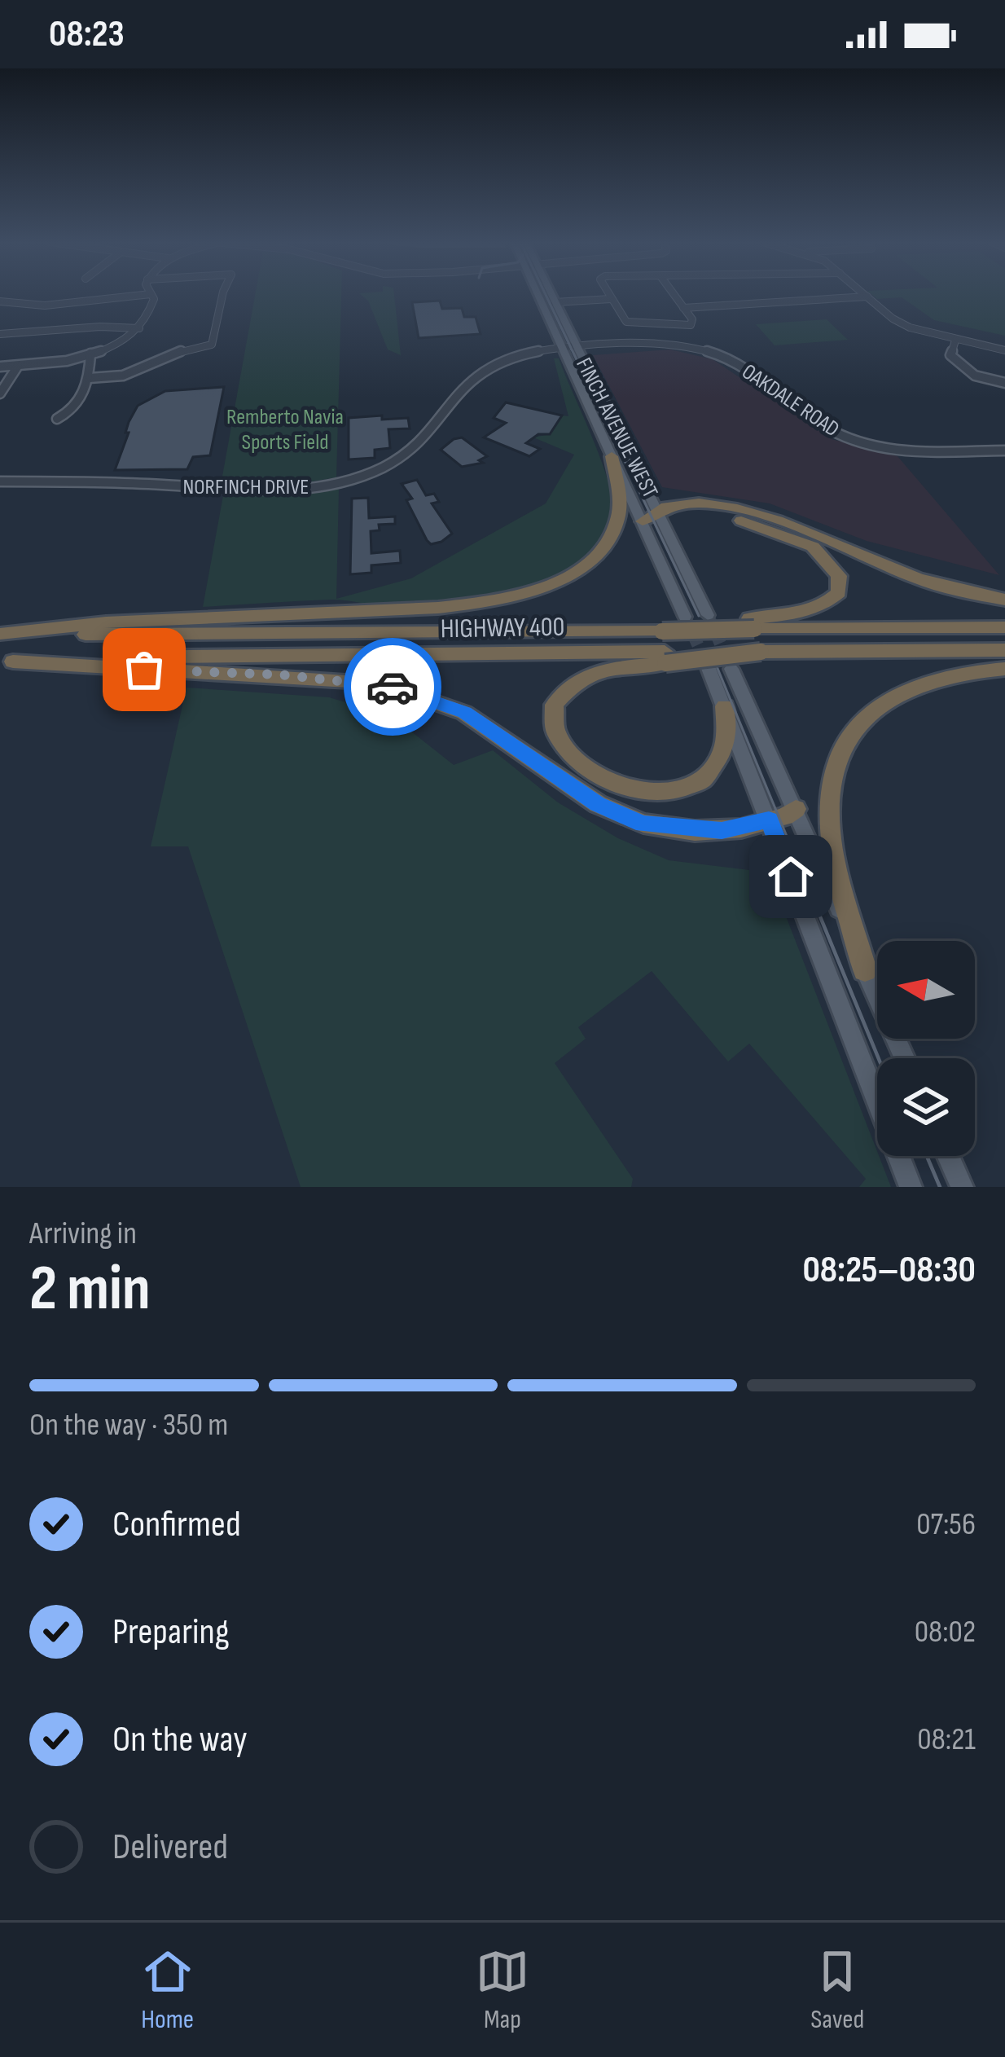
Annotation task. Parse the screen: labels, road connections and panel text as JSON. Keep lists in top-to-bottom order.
{
  "streets": {
    "highway": ["HIGHWAY 400"],
    "main road": ["FINCH AVENUE WEST"],
    "street": ["OAKDALE ROAD", "NORFINCH DRIVE"]
  },
  "crossings": [
    ["OAKDALE ROAD", "FINCH AVENUE WEST"],
    ["OAKDALE ROAD", "NORFINCH DRIVE"],
    ["FINCH AVENUE WEST", "NORFINCH DRIVE"]
  ],
  "parks": ["Remberto Navia Sports Field"],
  "north": "left",
  "page": {
    "status": "08:23",
    "heading": ["2 min", "Arriving in", "08:25–08:30"],
    "bar": "On the way · 350 m",
    "list": [
      ["Confirmed", "07:56"],
      ["Preparing", "08:02"],
      ["On the way", "08:21"],
      "Delivered"
    ],
    "tabs": ["Home", "Map", "Saved"]
  }
}
